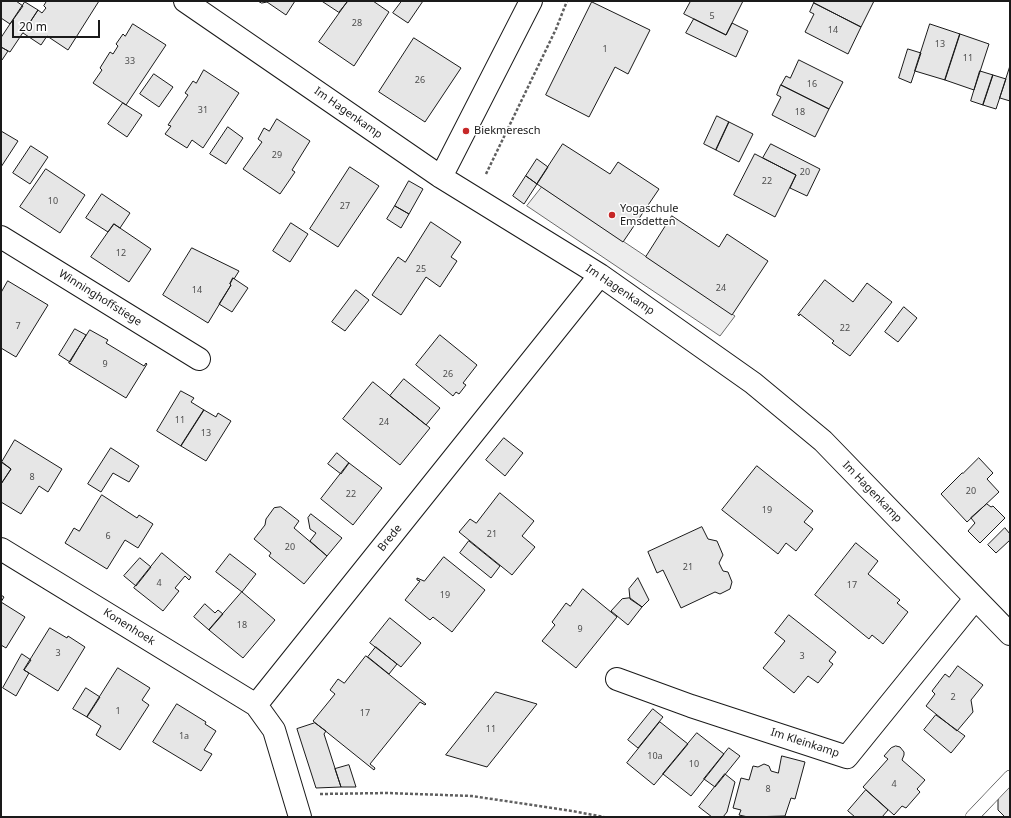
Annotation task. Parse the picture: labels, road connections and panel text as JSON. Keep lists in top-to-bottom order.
{
  "streets": {
    "street": [
      "Im Hagenkamp",
      "Winninghoffstiege",
      "Brede",
      "Konenhoek",
      "Im Kleinkamp"
    ]
  },
  "crossings": [
    ["Im Hagenkamp", "Brede"],
    ["Im Hagenkamp", "Im Kleinkamp"],
    ["Brede", "Konenhoek"]
  ],
  "places": ["Biekmeresch", "Yogaschule Emsdetten"],
  "house_numbers": [
    "5",
    "28",
    "14",
    "13",
    "1",
    "11",
    "33",
    "26",
    "16",
    "31",
    "18",
    "29",
    "20",
    "22",
    "10",
    "27",
    "12",
    "25",
    "24",
    "14",
    "7",
    "22",
    "9",
    "26",
    "11",
    "24",
    "13",
    "8",
    "20",
    "22",
    "19",
    "21",
    "6",
    "20",
    "21",
    "4",
    "17",
    "19",
    "18",
    "9",
    "3",
    "3",
    "2",
    "1",
    "17",
    "11",
    "1a",
    "10a",
    "10",
    "4",
    "8"
  ],
  "scale_bar": "20 m"
}
